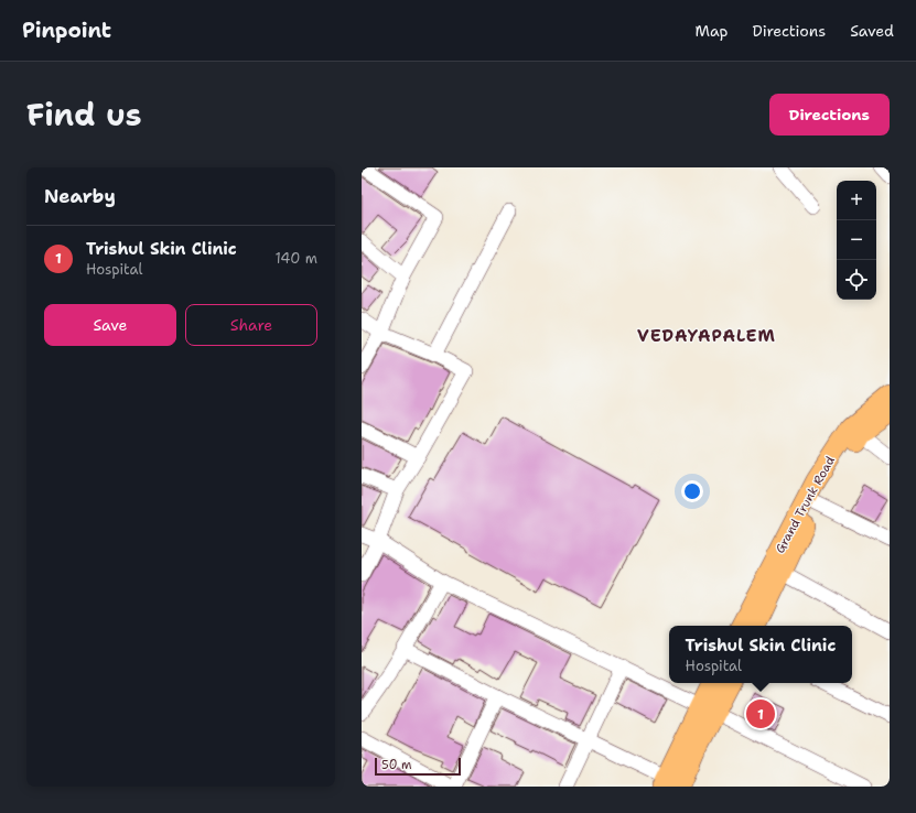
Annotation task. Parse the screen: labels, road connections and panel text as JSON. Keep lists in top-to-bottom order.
{
  "streets": {
    "main road": ["Grand Trunk Road"]
  },
  "districts": ["VEDAYAPALEM"],
  "scale_bar": "50 m",
  "page": {
    "header": "Pinpoint",
    "nav": ["Map", "Directions", "Saved"],
    "title": "Find us",
    "buttons": [
      "Directions",
      ["Save", "Share"]
    ],
    "heading": "Nearby",
    "map_buttons": ["+", "−"],
    "list": [
      {
        "mark": "1",
        "name": "Trishul Skin Clinic",
        "note": "Hospital",
        "value": "140 m"
      }
    ],
    "popup": ["Trishul Skin Clinic", "Hospital"],
    "pins": "1",
    "scale": "50 m"
  }
}
